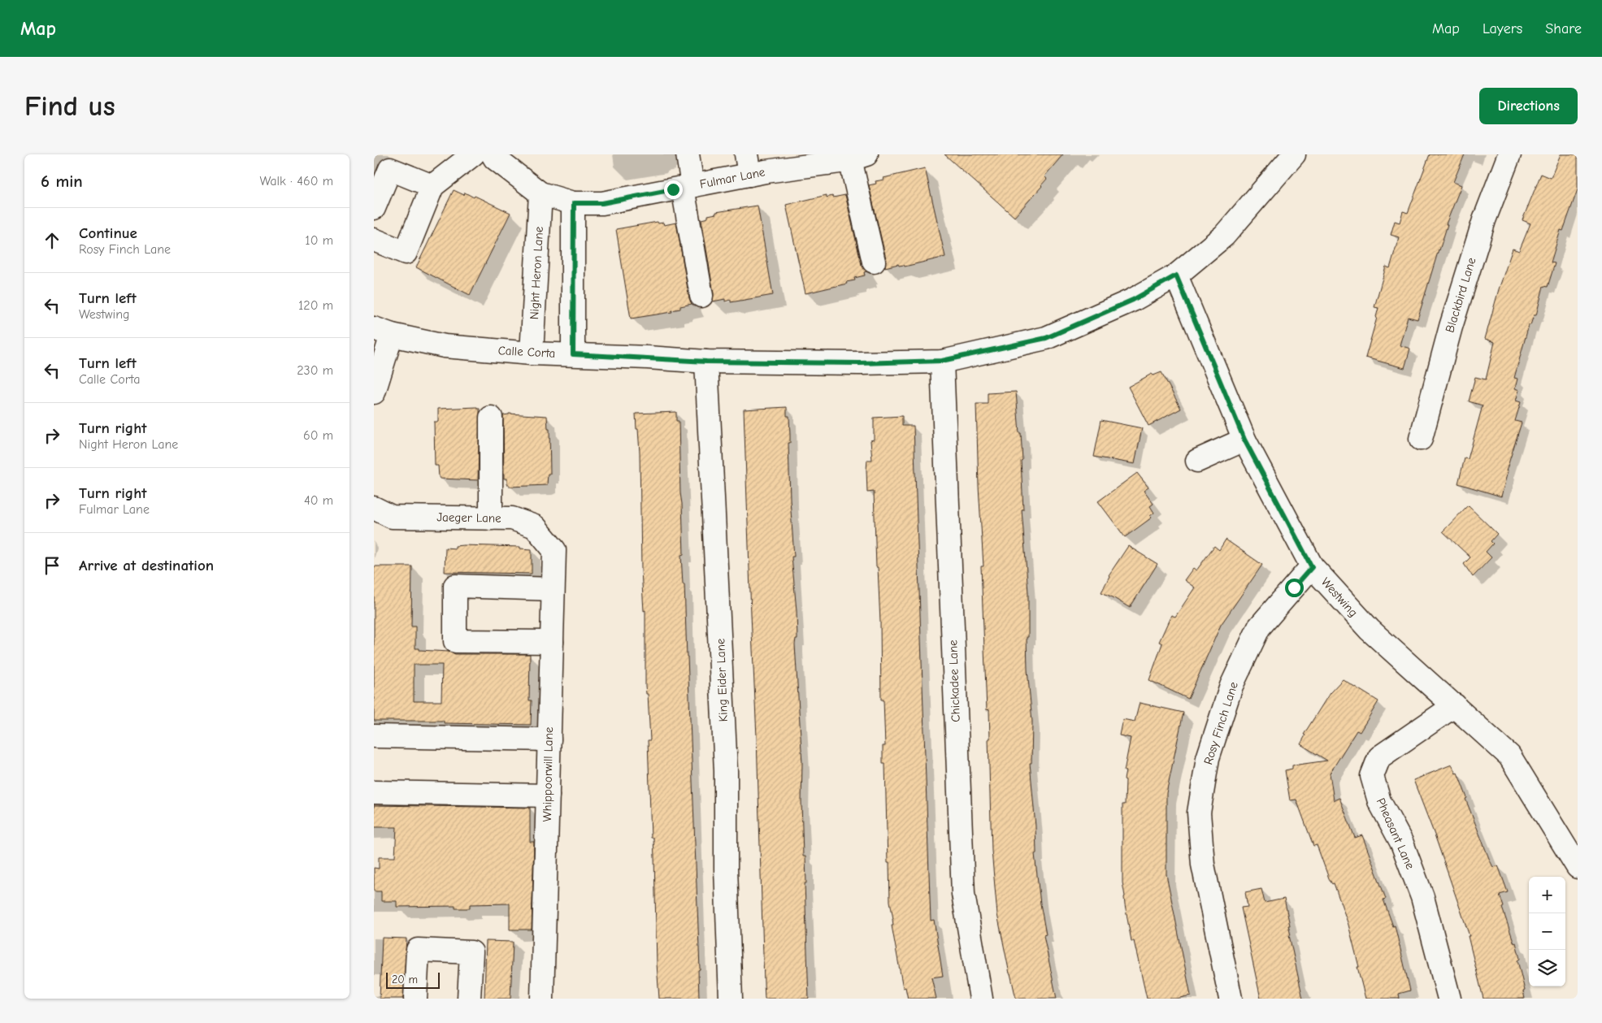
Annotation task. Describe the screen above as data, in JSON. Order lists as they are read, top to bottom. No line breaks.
{"streets":{"street":["Fulmar Lane","Night Heron Lane","Blackbird Lane","Calle Corta","Jaeger Lane","Westwing","King Eider Lane","Chickadee Lane","Rosy Finch Lane","Whippoorwill Lane","Pheasant Lane"]},"crossings":[["Night Heron Lane","Calle Corta"],["Calle Corta","Westwing"],["Calle Corta","King Eider Lane"],["Calle Corta","Chickadee Lane"],["Jaeger Lane","Whippoorwill Lane"],["Westwing","Rosy Finch Lane"],["Westwing","Pheasant Lane"]],"scale_bar":"20 m","page":{"header":"Map","nav":["Map","Layers","Share"],"buttons":"Directions","title":"Find us","heading":["6 min","Walk · 460 m"],"list":[["Continue","Rosy Finch Lane","10 m"],["Turn left","Westwing","120 m"],["Turn left","Calle Corta","230 m"],["Turn right","Night Heron Lane","60 m"],["Turn right","Fulmar Lane","40 m"],"Arrive at destination"],"map_buttons":["+","−"],"scale":"20 m"}}
